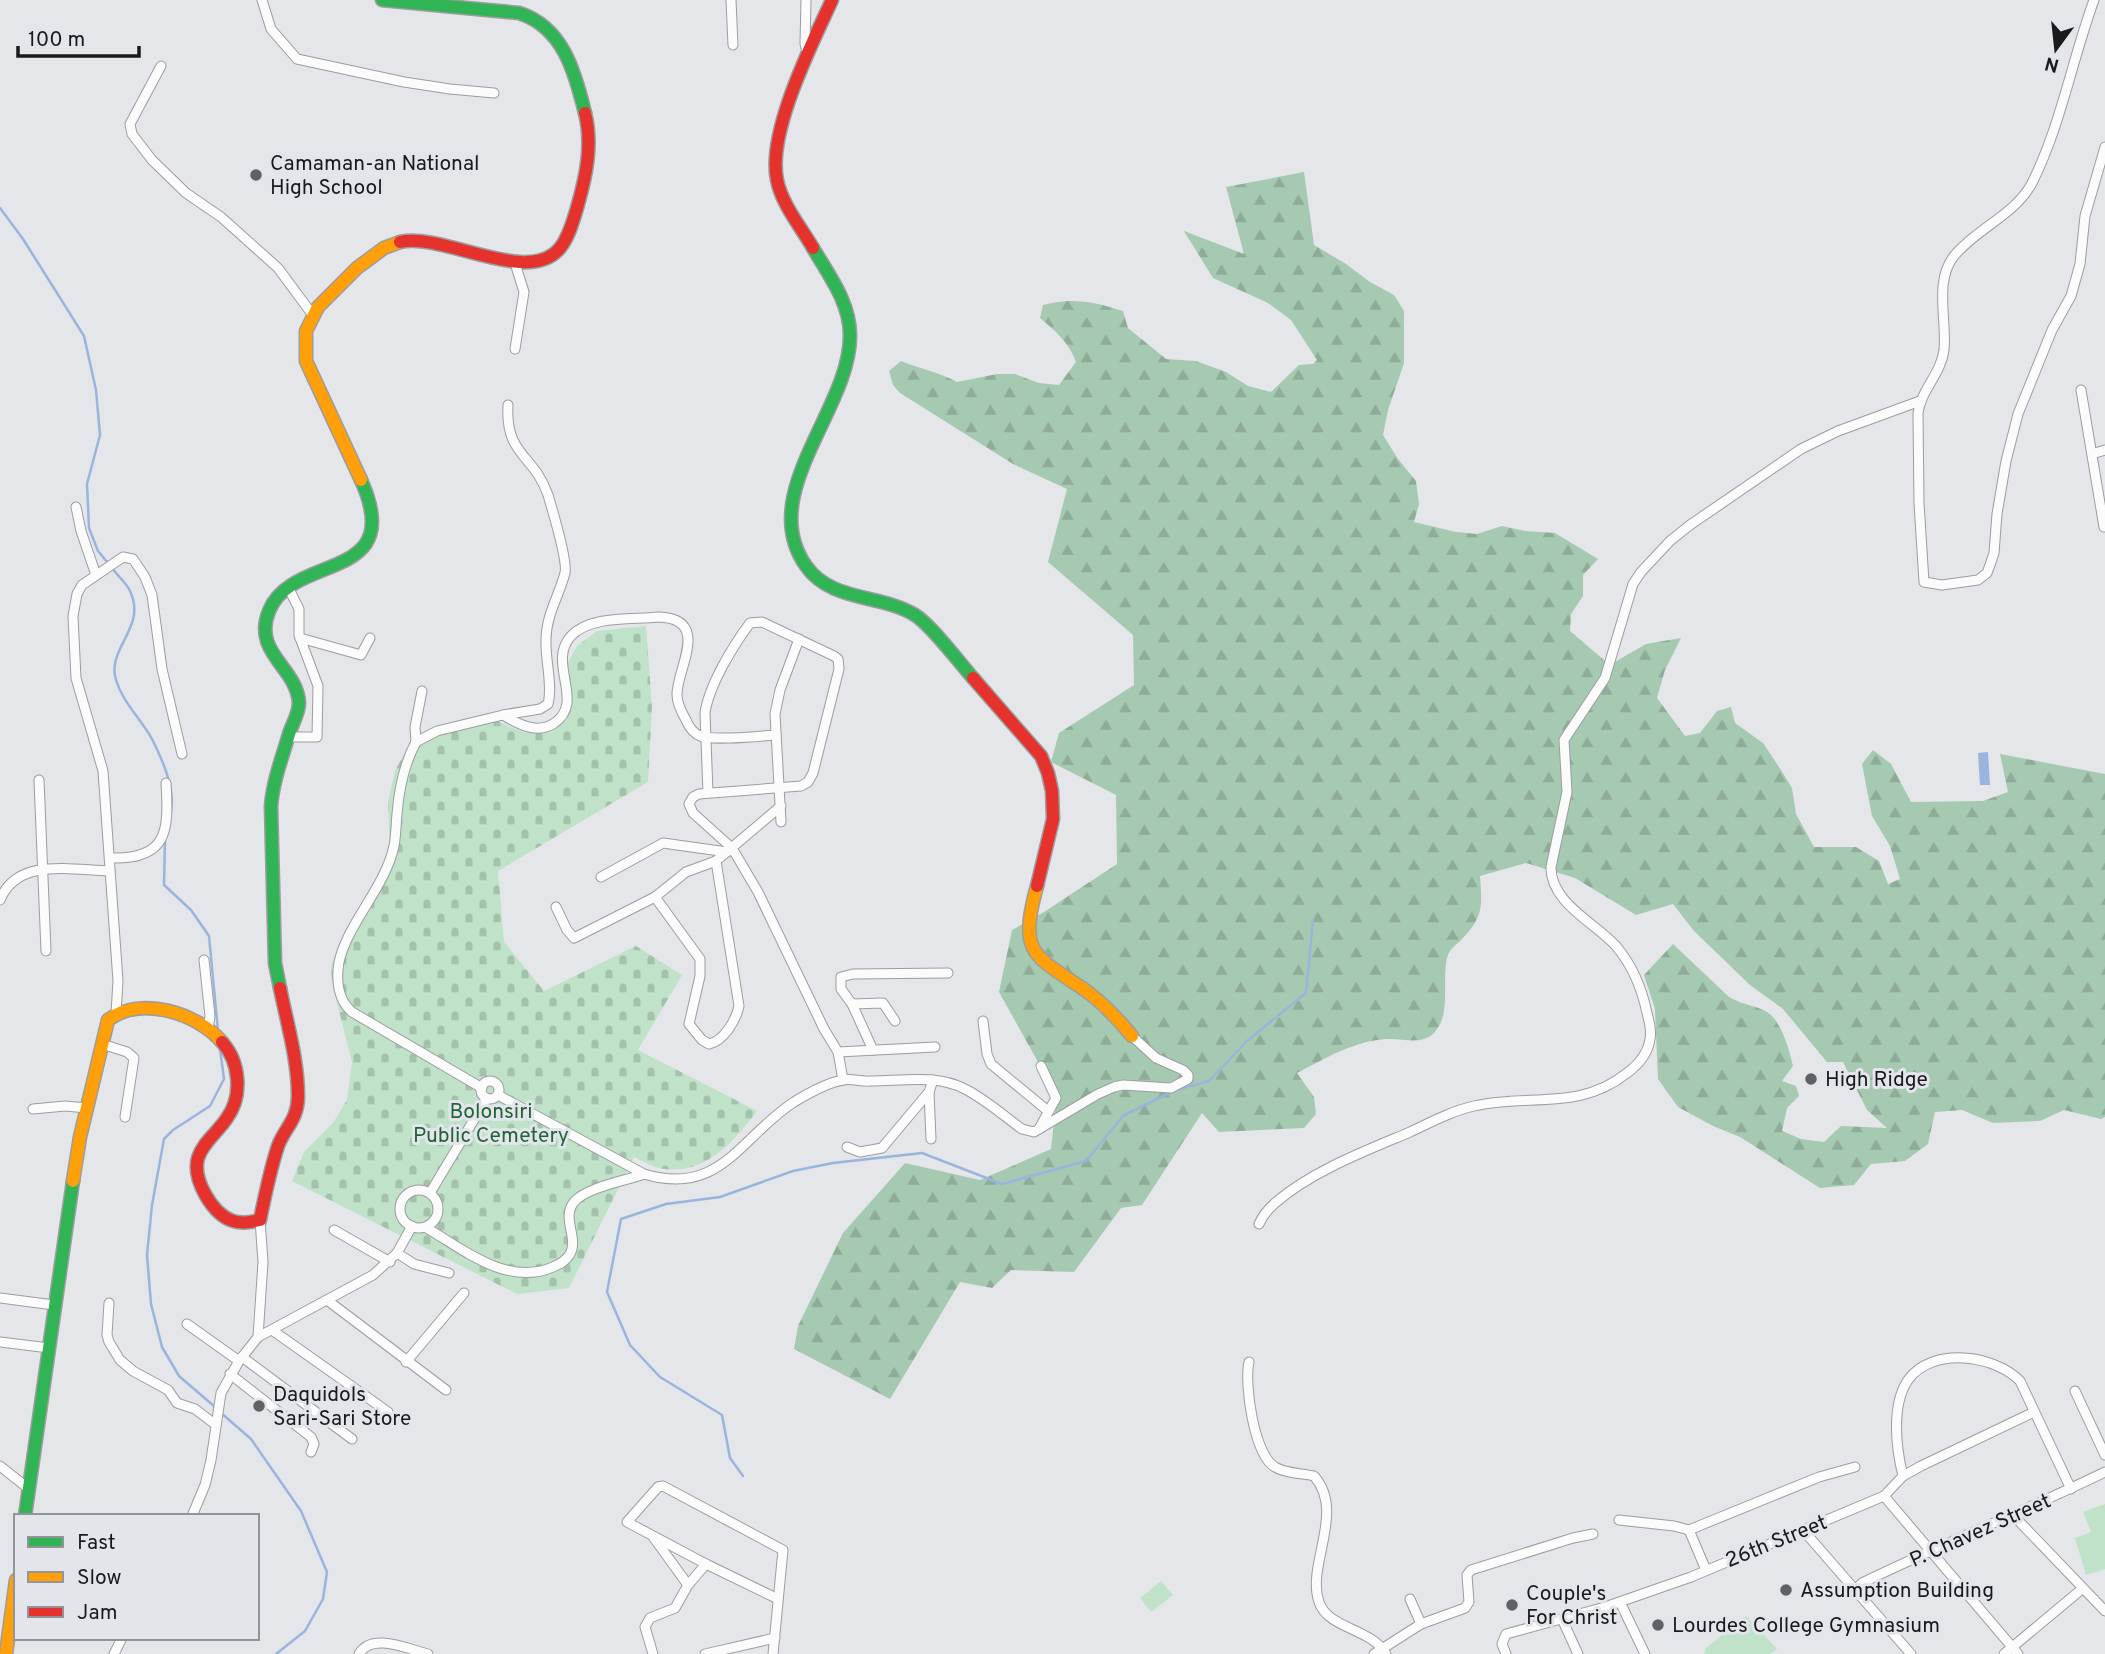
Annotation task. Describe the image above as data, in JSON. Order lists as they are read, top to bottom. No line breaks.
{"streets":{"street":["P. Chavez Street","26th Street"]},"parks":["Bolonsiri Public Cemetery"],"places":["Camaman-an National High School","High Ridge","Daquidols Sari-Sari Store","Assumption Building","Couple's For Christ","Lourdes College Gymnasium"],"legend":["Fast","Slow","Jam"],"scale_bar":"100 m","north":"bottom"}
